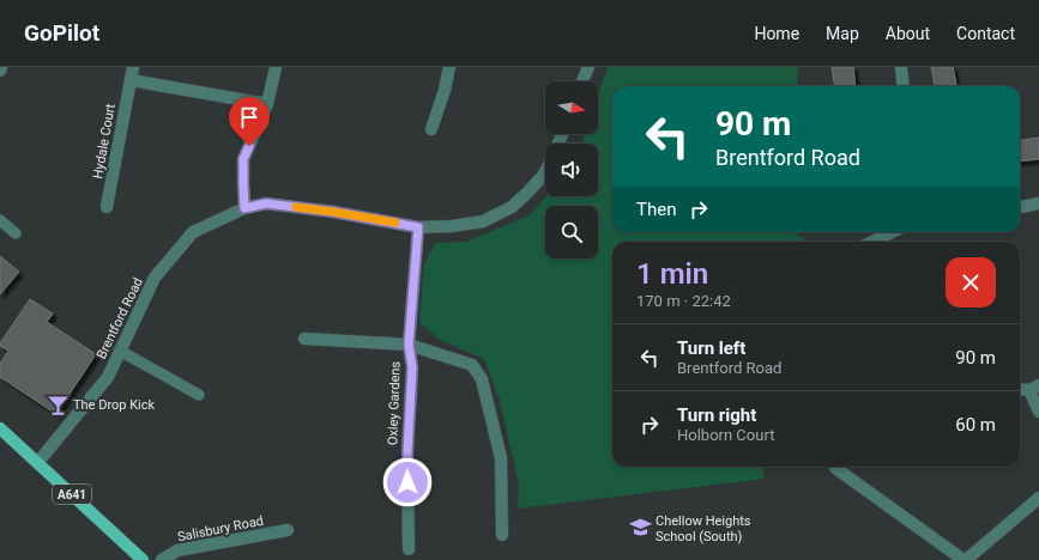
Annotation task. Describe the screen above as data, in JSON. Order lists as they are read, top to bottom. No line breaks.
{"streets":{"main road":["A641"],"street":["Hydale Court","Brentford Road","Oxley Gardens","Salisbury Road"]},"crossings":[["Brentford Road","Oxley Gardens"],["Brentford Road","A641"]],"places":{"bar":["The Drop Kick"],"school or university":["Chellow Heights School (South)"]},"north":"right","page":{"header":"GoPilot","nav":["Home","Map","About","Contact"],"turn":["90 m","Brentford Road"],"then":"Then","heading":["1 min","170 m · 22:42"],"list":[{"name":"Turn left","note":"Brentford Road","value":"90 m"},{"name":"Turn right","note":"Holborn Court","value":"60 m"}]}}
